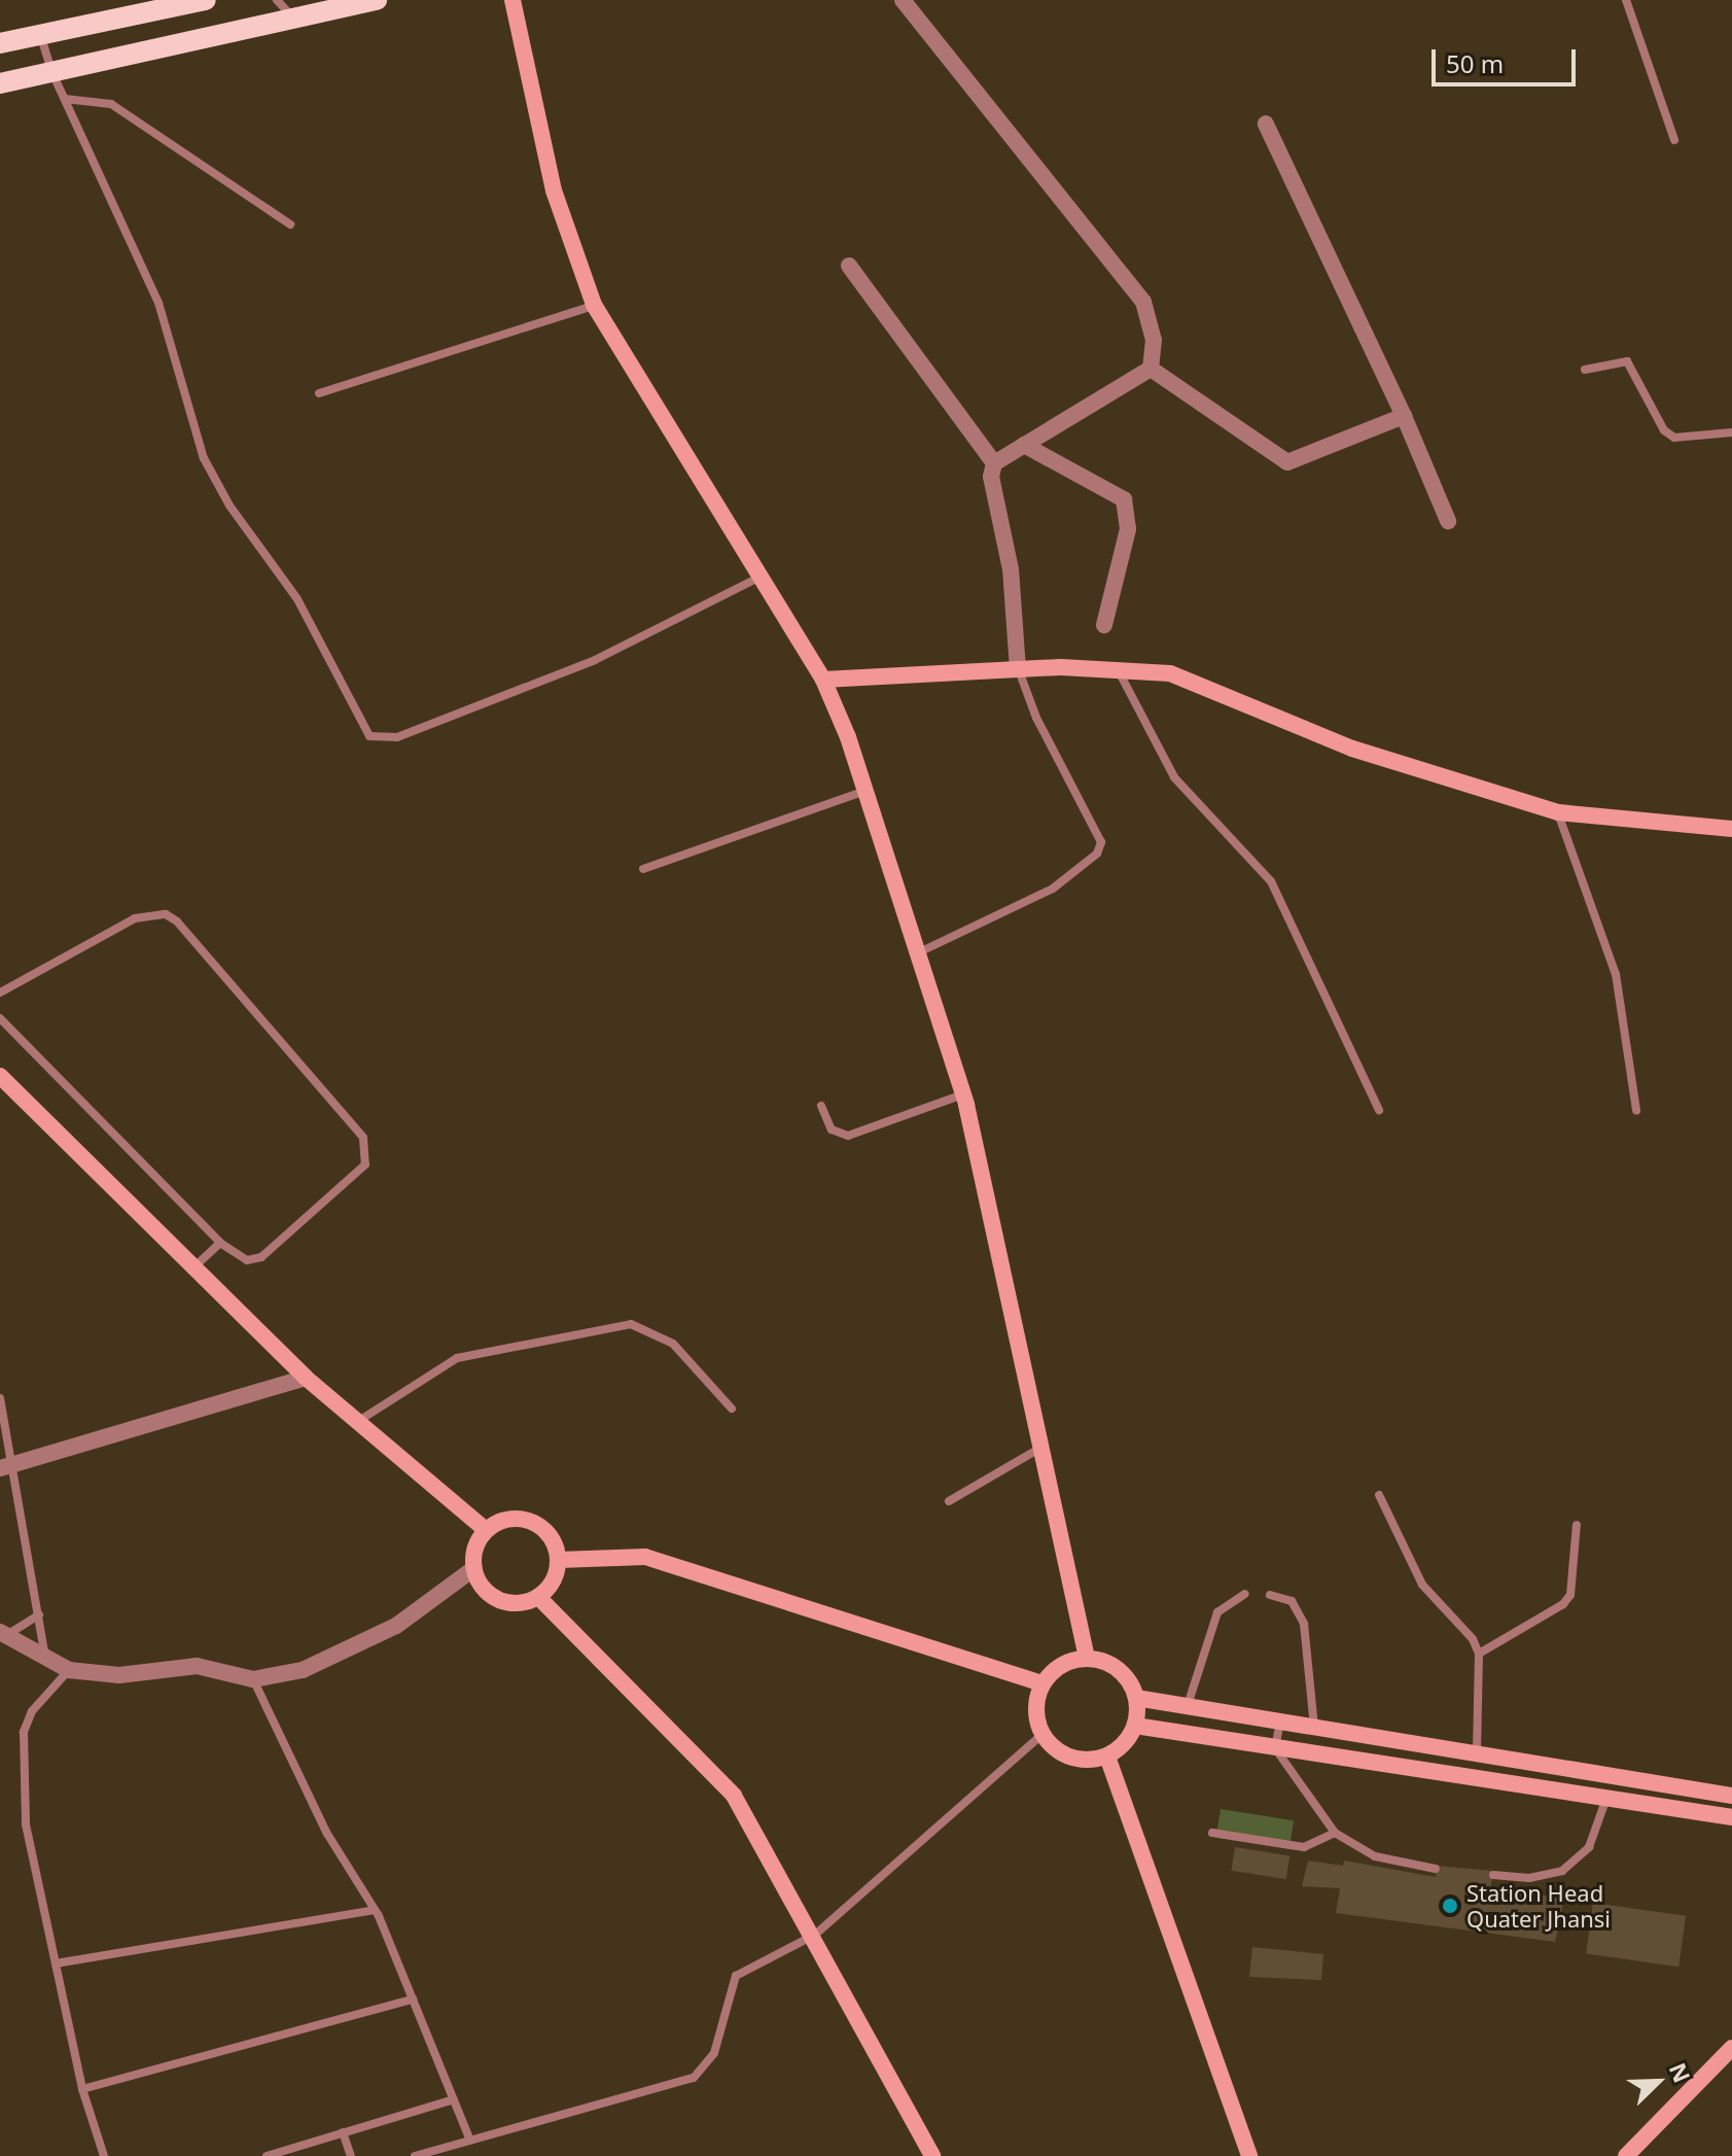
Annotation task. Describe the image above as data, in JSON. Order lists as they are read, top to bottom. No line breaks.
{"places":["Station Head Quater Jhansi"],"scale_bar":"50 m","north":"top right"}
